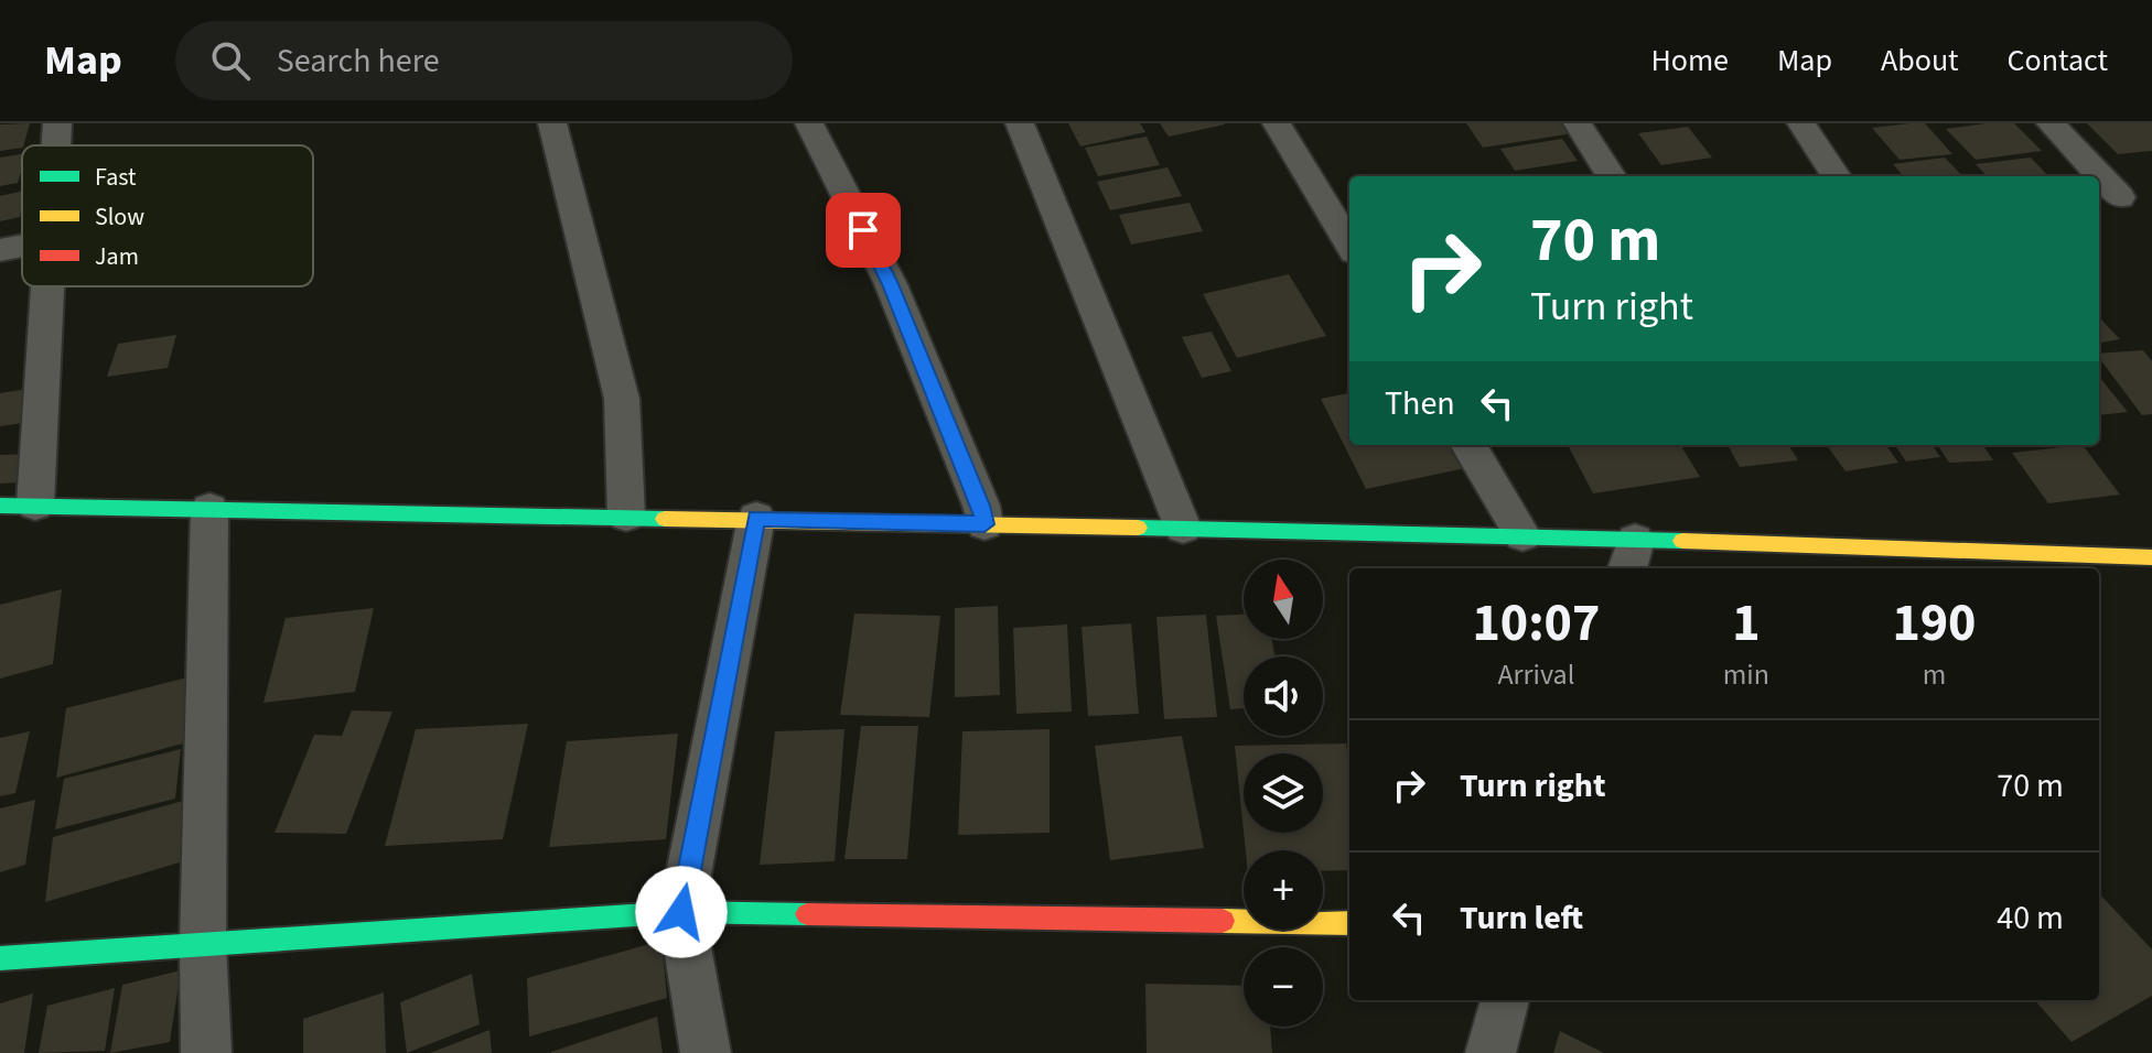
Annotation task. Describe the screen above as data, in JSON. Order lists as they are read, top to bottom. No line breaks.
{"legend":["Fast","Slow","Jam"],"north":"top","page":{"header":"Map","search":"Search here","nav":["Home","Map","About","Contact"],"turn":["70 m","Turn right"],"then":"Then","map_buttons":["+","−"],"eta":["10:07","Arrival","1","min","190","m"],"list":[{"name":"Turn right","value":"70 m"},{"name":"Turn left","value":"40 m"}]}}
